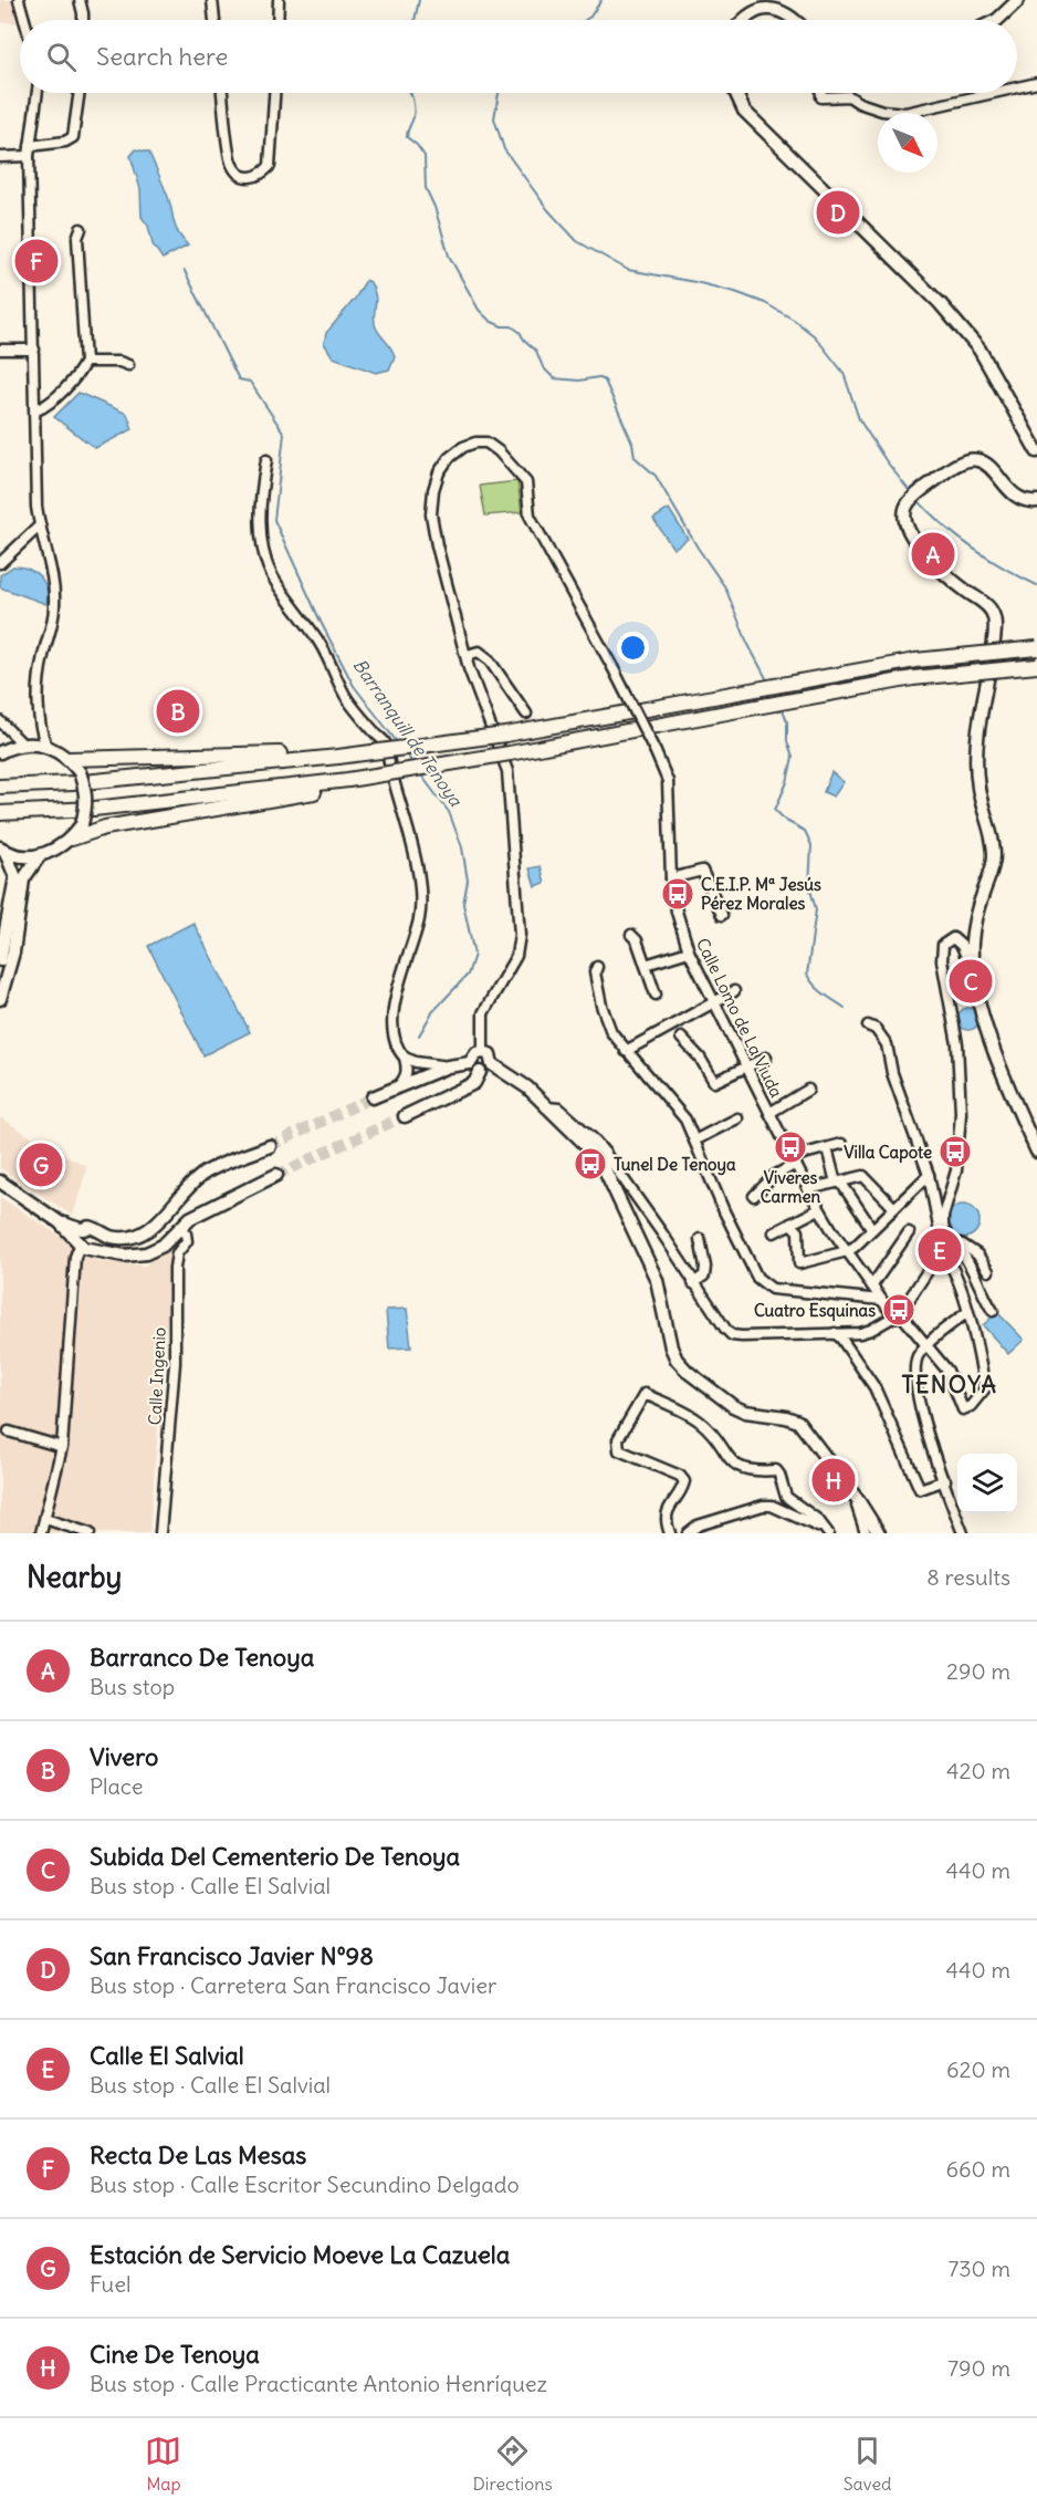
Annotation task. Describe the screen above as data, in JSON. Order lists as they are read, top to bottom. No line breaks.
{"streets":{"street":["Calle Lomo de La Viuda","Calle Ingenio"]},"districts":["TENOYA"],"water":["Barranquill de Tenoya"],"places":{"bus stop":["C.E.I.P. Mª Jesús Pérez Morales","Viveres Carmen","Villa Capote","Tunel De Tenoya","Cuatro Esquinas"]},"north":"bottom right","page":{"search":"Search here","pins":["D","F","A","B","C","G","E","H"],"heading":["Nearby","8 results"],"list":[{"mark":"A","name":"Barranco De Tenoya","note":"Bus stop","value":"290 m"},{"mark":"B","name":"Vivero","note":"Place","value":"420 m"},{"mark":"C","name":"Subida Del Cementerio De Tenoya","note":"Bus stop · Calle El Salvial","value":"440 m"},{"mark":"D","name":"San Francisco Javier Nº98","note":"Bus stop · Carretera San Francisco Javier","value":"440 m"},{"mark":"E","name":"Calle El Salvial","note":"Bus stop · Calle El Salvial","value":"620 m"},{"mark":"F","name":"Recta De Las Mesas","note":"Bus stop · Calle Escritor Secundino Delgado","value":"660 m"},{"mark":"G","name":"Estación de Servicio Moeve La Cazuela","note":"Fuel","value":"730 m"},{"mark":"H","name":"Cine De Tenoya","note":"Bus stop · Calle Practicante Antonio Henríquez","value":"790 m"}],"nav":["Map","Directions","Saved"]}}
